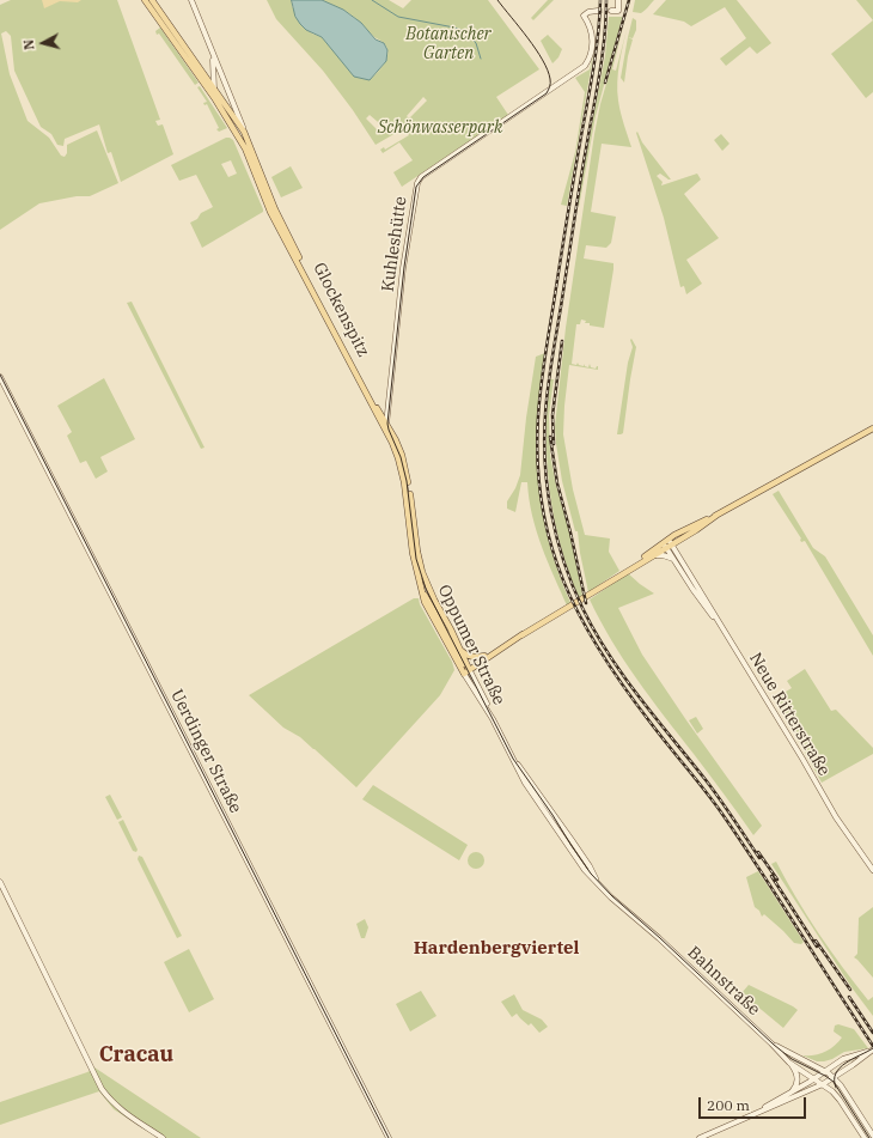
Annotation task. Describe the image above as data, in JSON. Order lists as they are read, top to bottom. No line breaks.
{"streets":{"main road":["Kuhleshütte","Glockenspitz","Oppumer Straße","Neue Ritterstraße","Uerdinger Straße","Bahnstraße"]},"crossings":[["Kuhleshütte","Glockenspitz"],["Glockenspitz","Oppumer Straße"],["Oppumer Straße","Bahnstraße"]],"districts":["Hardenbergviertel","Cracau"],"parks":["Botanischer Garten","Schönwasserpark"],"scale_bar":"200 m","north":"left"}
